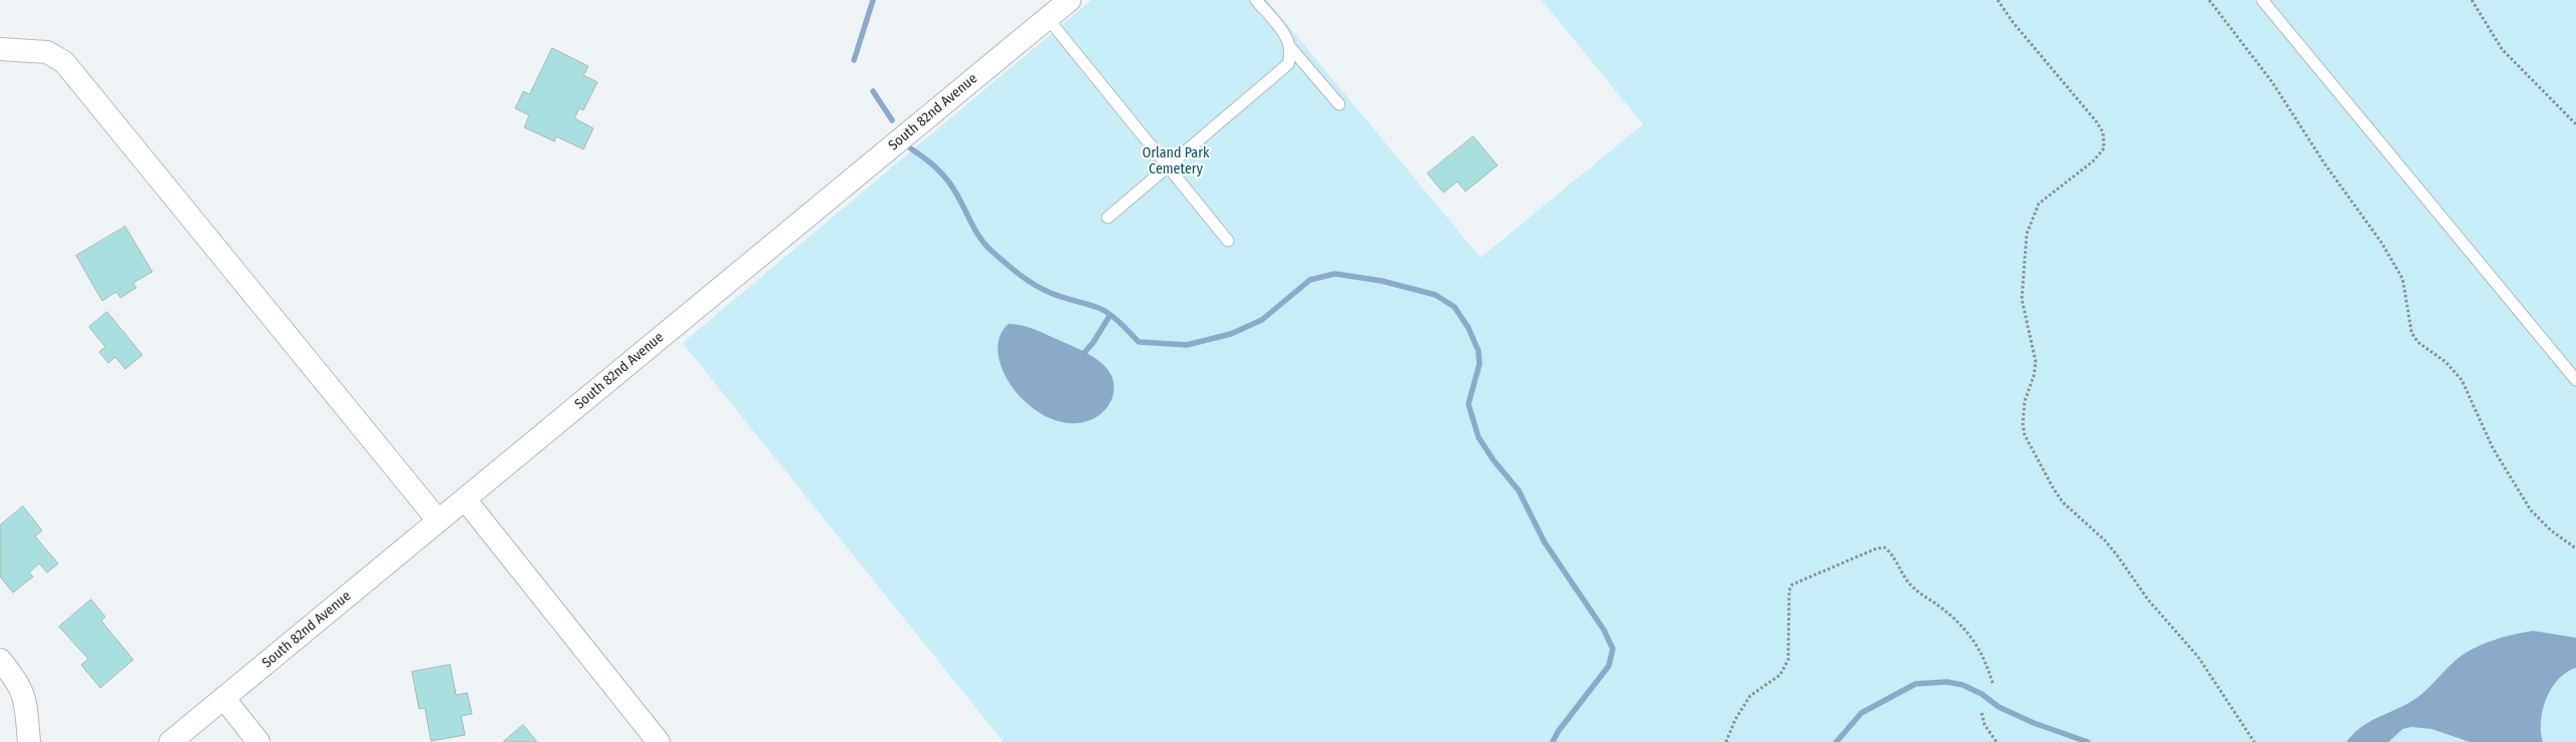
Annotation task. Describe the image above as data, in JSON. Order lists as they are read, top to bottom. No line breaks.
{"streets":{"street":["South 82nd Avenue"]},"parks":["Orland Park Cemetery"]}
